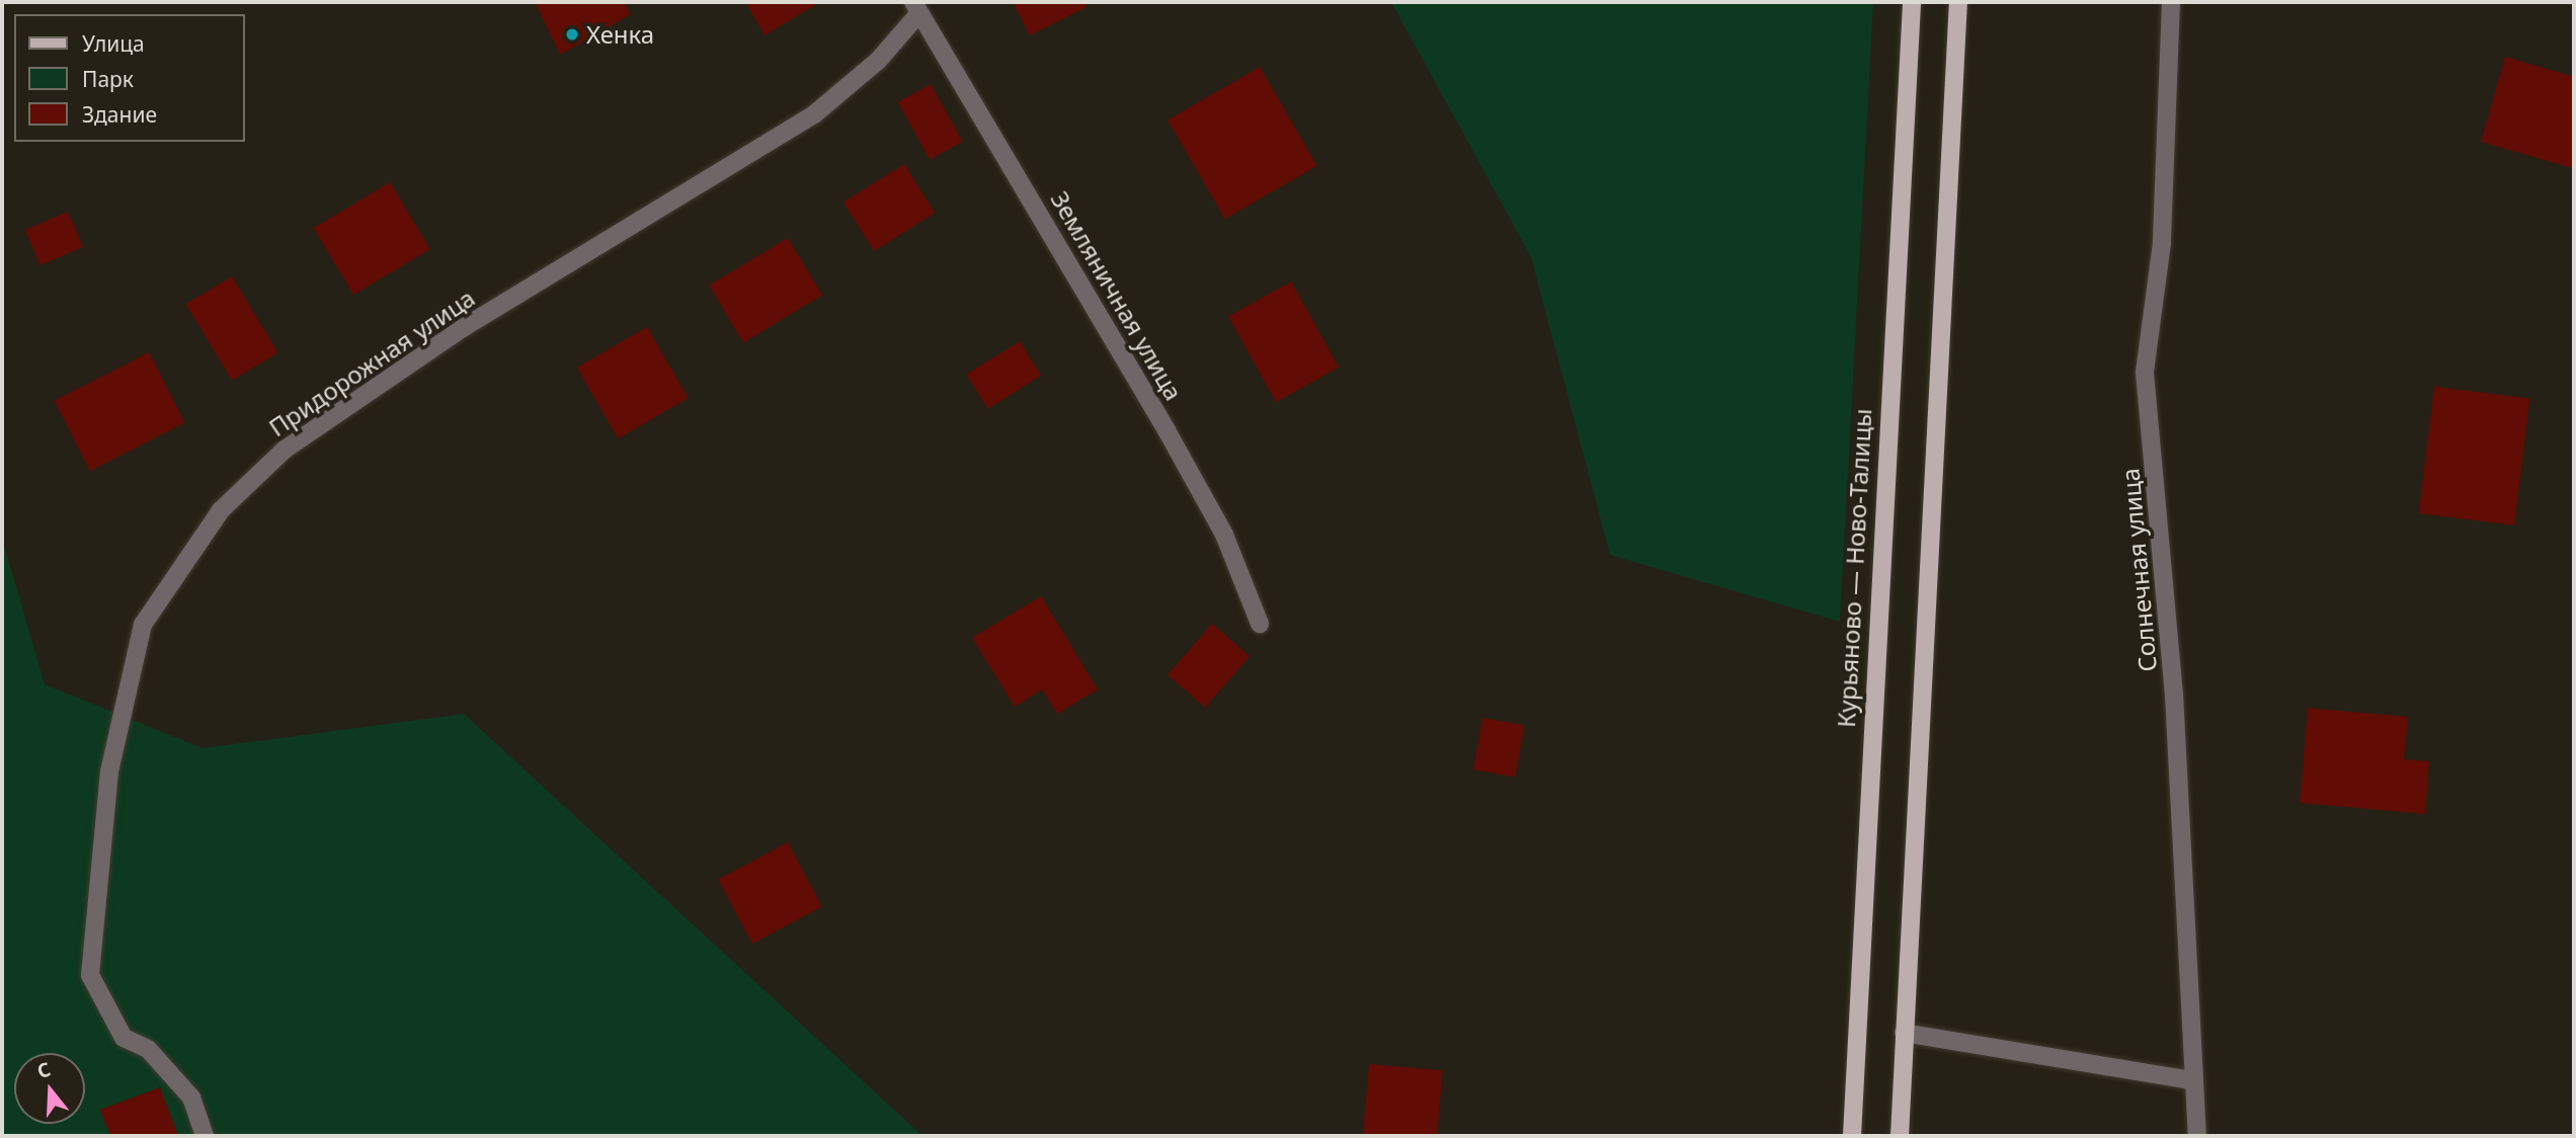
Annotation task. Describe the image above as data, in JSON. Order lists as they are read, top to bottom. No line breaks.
{"streets":{"main road":["Курьяново — Ново-Талицы"],"street":["Земляничная улица","Придорожная улица","Солнечная улица"]},"crossings":[["Земляничная улица","Придорожная улица"]],"places":["Хенка"],"legend":["Улица","Парк","Здание"],"north":"top"}
